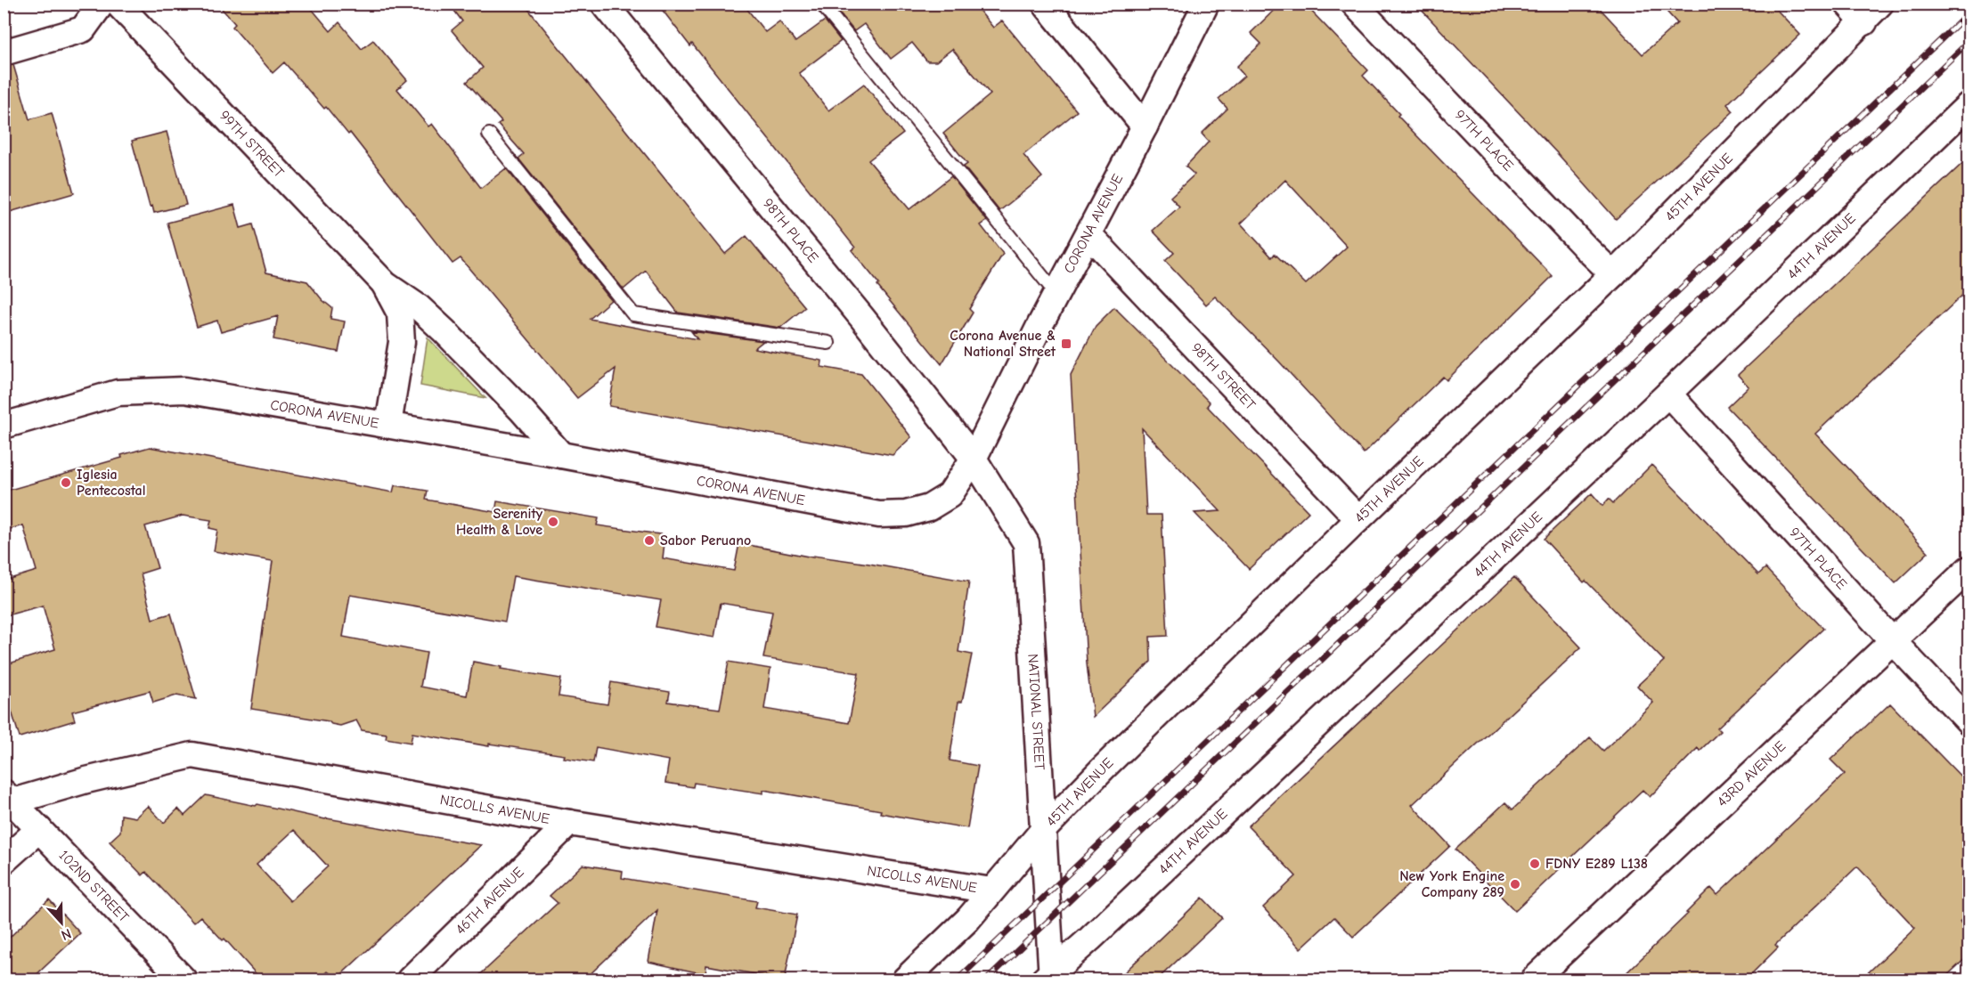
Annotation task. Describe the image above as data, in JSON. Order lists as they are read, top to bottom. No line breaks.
{"streets":{"street":["97TH PLACE","99TH STREET","45TH AVENUE","CORONA AVENUE","98TH PLACE","44TH AVENUE","98TH STREET","NATIONAL STREET","43RD AVENUE","NICOLLS AVENUE","102ND STREET","46TH AVENUE"]},"crossings":[["97TH PLACE","45TH AVENUE"],["97TH PLACE","44TH AVENUE"],["97TH PLACE","43RD AVENUE"],["99TH STREET","CORONA AVENUE"],["45TH AVENUE","98TH STREET"],["45TH AVENUE","NATIONAL STREET"],["45TH AVENUE","NICOLLS AVENUE"],["CORONA AVENUE","98TH PLACE"],["CORONA AVENUE","98TH STREET"],["CORONA AVENUE","NATIONAL STREET"],["98TH PLACE","NATIONAL STREET"],["44TH AVENUE","NATIONAL STREET"],["NICOLLS AVENUE","102ND STREET"],["NICOLLS AVENUE","46TH AVENUE"]],"places":{"transit":["Corona Avenue & National Street"],"other":["Iglesia Pentecostal","Serenity Health & Love","Sabor Peruano","FDNY E289 L138","New York Engine Company 289"]},"north":"bottom"}
